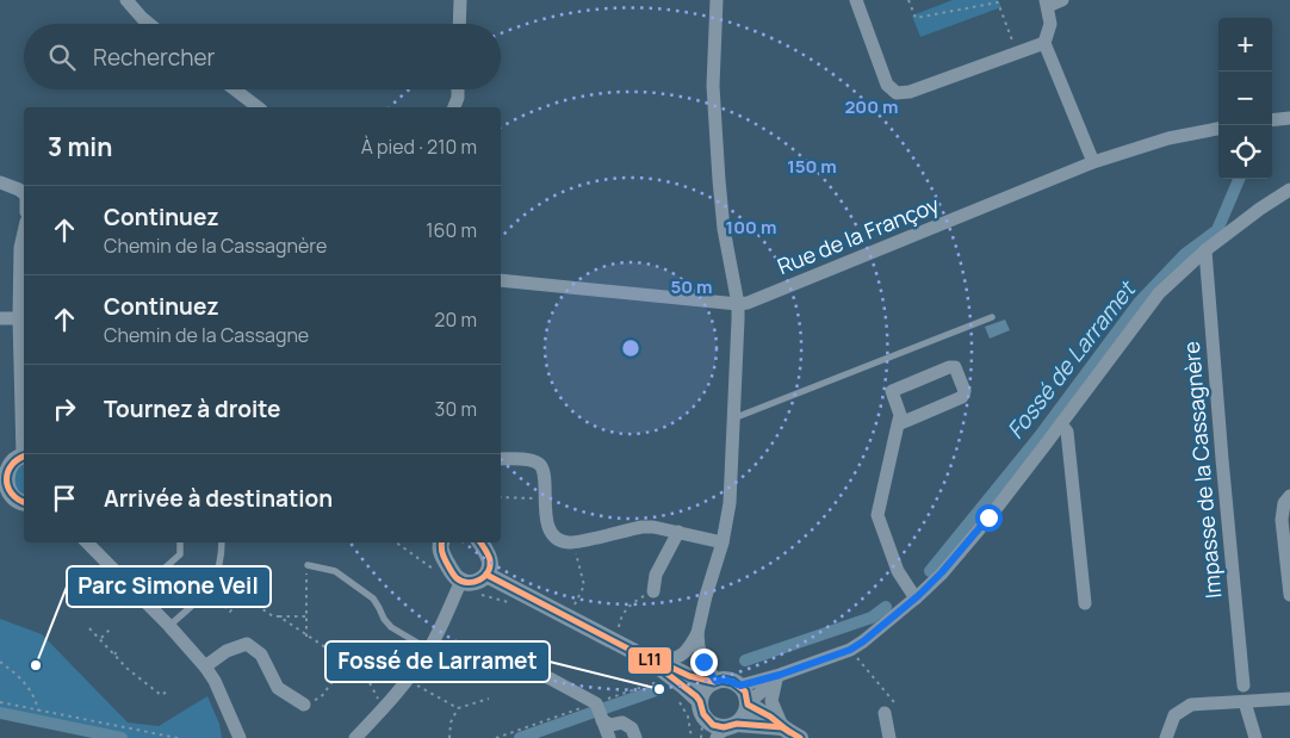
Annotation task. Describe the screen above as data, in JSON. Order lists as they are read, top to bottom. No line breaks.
{"streets":{"street":["Rue de la Françoy","Impasse de la Cassagnère"]},"water":["Fossé de Larramet"],"places":["Parc Simone Veil","Fossé de Larramet"],"lines":["transit line L11"],"page":{"map_buttons":["+","−"],"search":"Rechercher","heading":["3 min","À pied · 210 m"],"list":[["Continuez","Chemin de la Cassagnère","160 m"],["Continuez","Chemin de la Cassagne","20 m"],["Tournez à droite","30 m"],"Arrivée à destination"]},"rings":["200 m","150 m","100 m","50 m"]}
